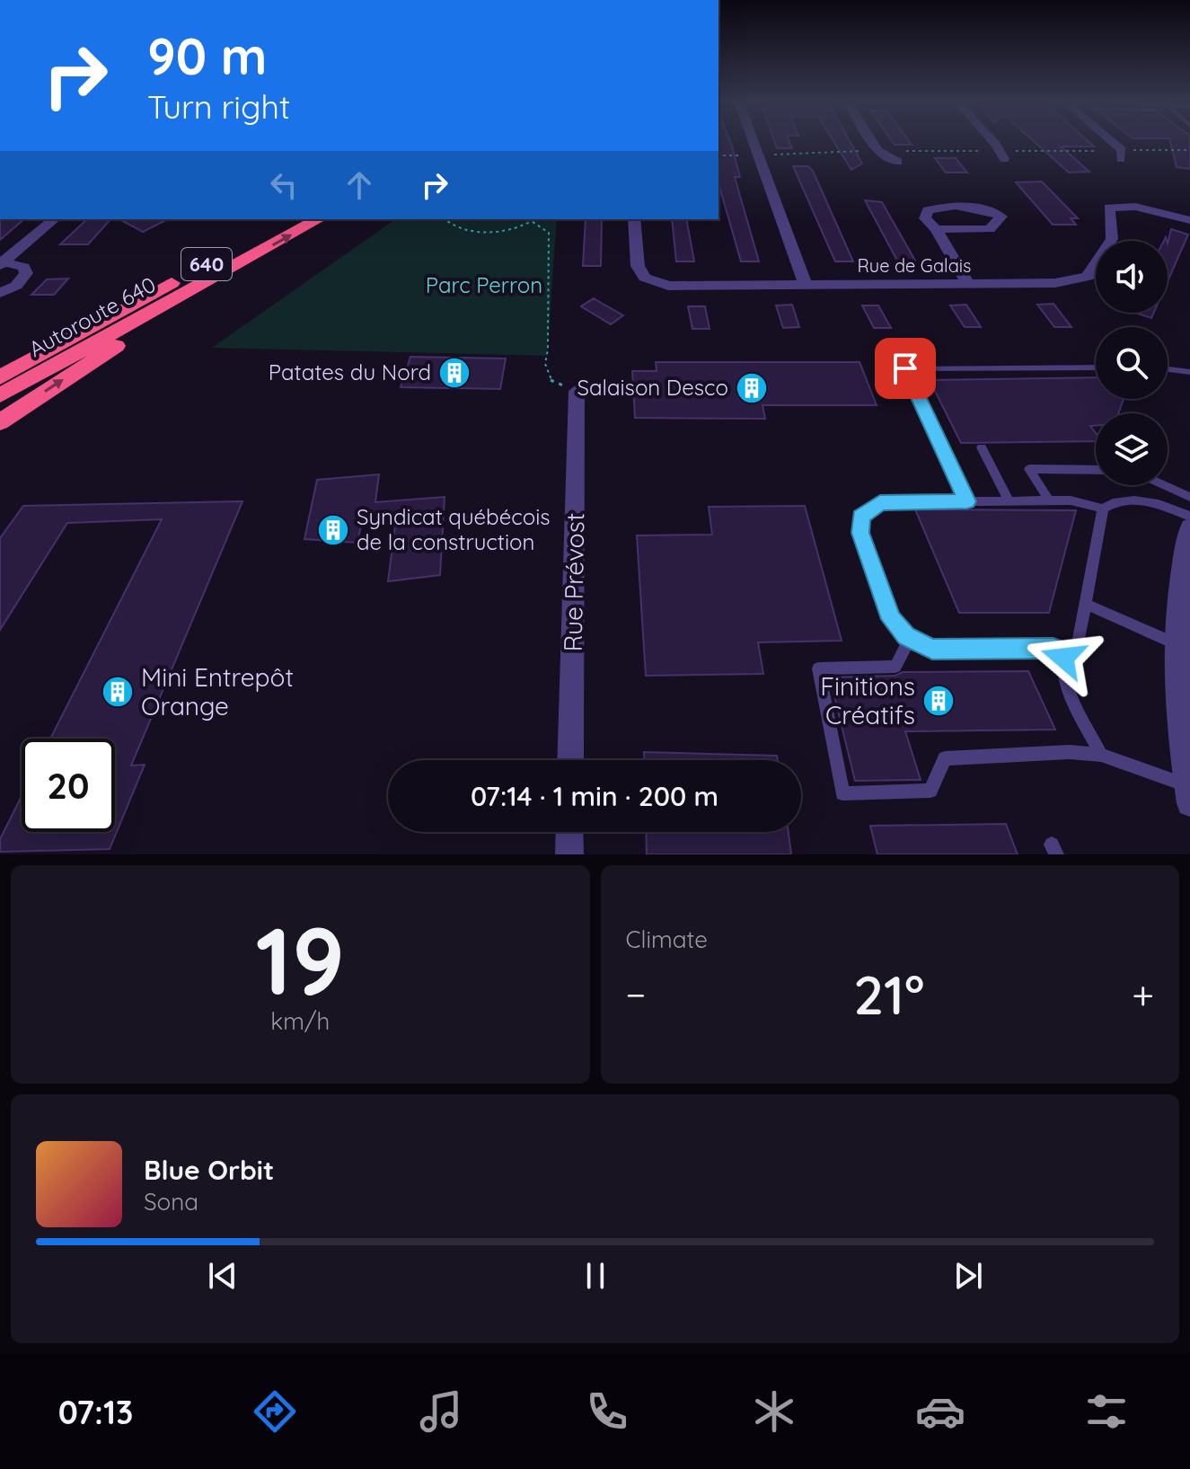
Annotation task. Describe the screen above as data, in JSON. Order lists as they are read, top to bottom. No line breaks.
{"streets":{"highway":["640","Autoroute 640"],"street":["Rue de Galais","Rue Prévost"]},"parks":["Parc Perron"],"places":{"building":["Patates du Nord","Salaison Desco","Syndicat québécois de la construction","Mini Entrepôt Orange","Finitions Créatifs"]},"page":{"turn":["90 m","Turn right"],"limit":"20","trip":"07:14 · 1 min · 200 m","tile":[["19","km/h"],"Climate"],"heat":["−","21°","+"],"song":["Blue Orbit","Sona"],"tabs":"07:13"}}
